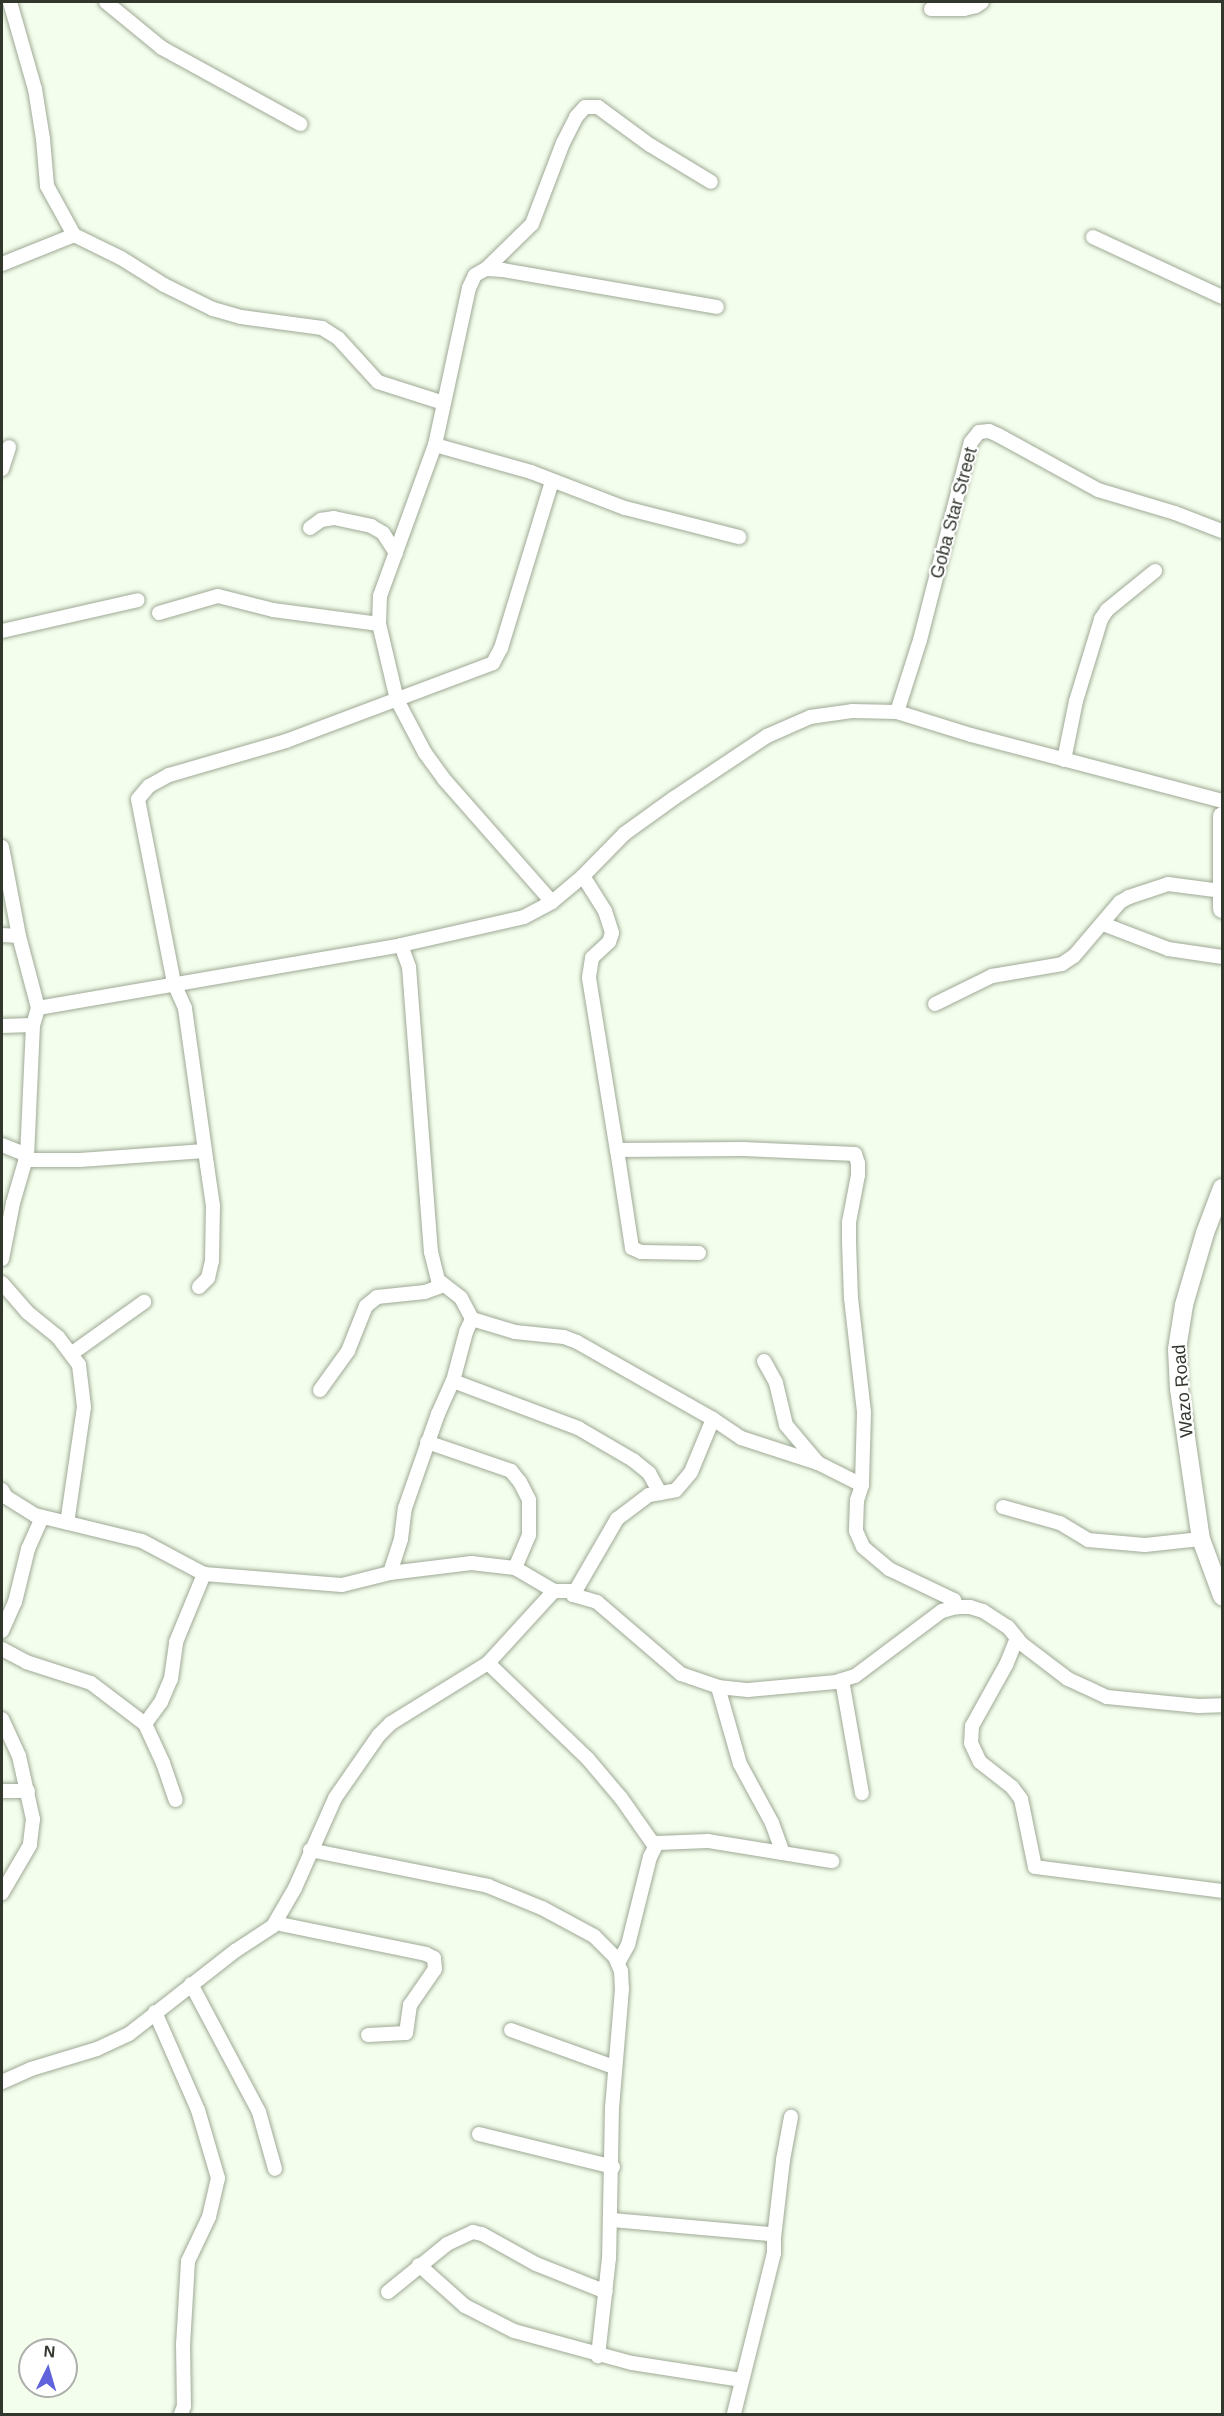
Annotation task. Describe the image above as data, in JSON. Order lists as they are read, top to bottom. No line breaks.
{"streets":{"main road":["Wazo Road"],"street":["Goba Star Street"]},"north":"top"}
